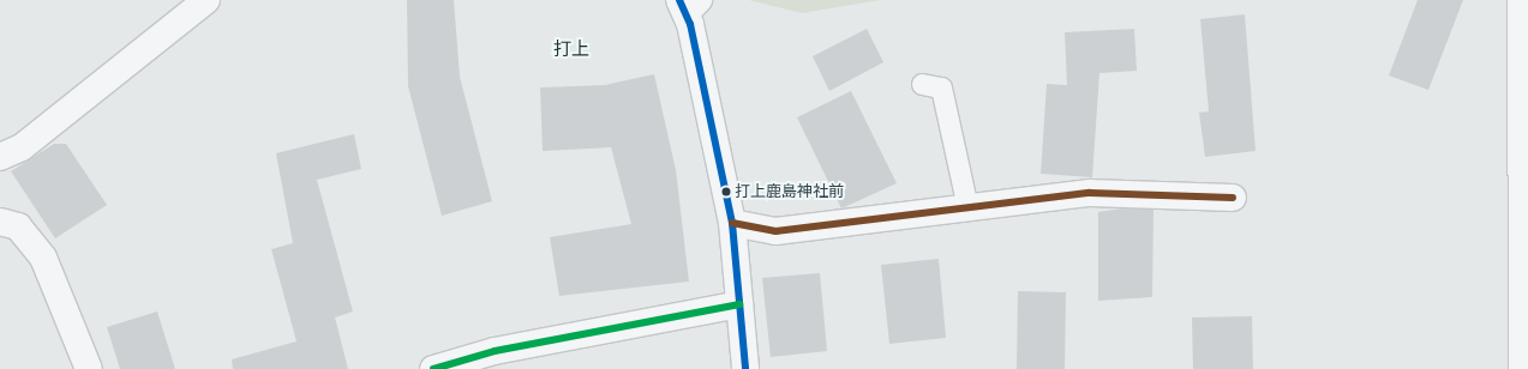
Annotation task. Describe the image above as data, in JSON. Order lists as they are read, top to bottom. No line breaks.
{"districts":["打上"],"places":["打上鹿島神社前"]}
